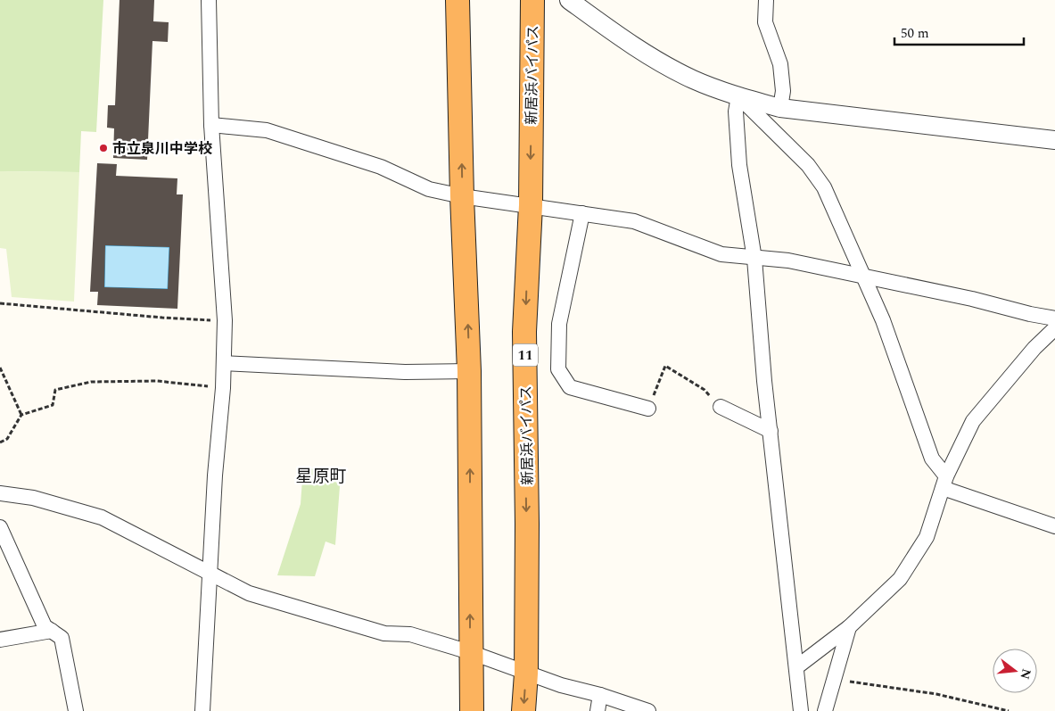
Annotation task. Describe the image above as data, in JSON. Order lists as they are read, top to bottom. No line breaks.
{"streets":{"highway":["新居浜バイパス","11"]},"districts":["星原町"],"places":["市立泉川中学校"],"scale_bar":"50 m","north":"right"}
